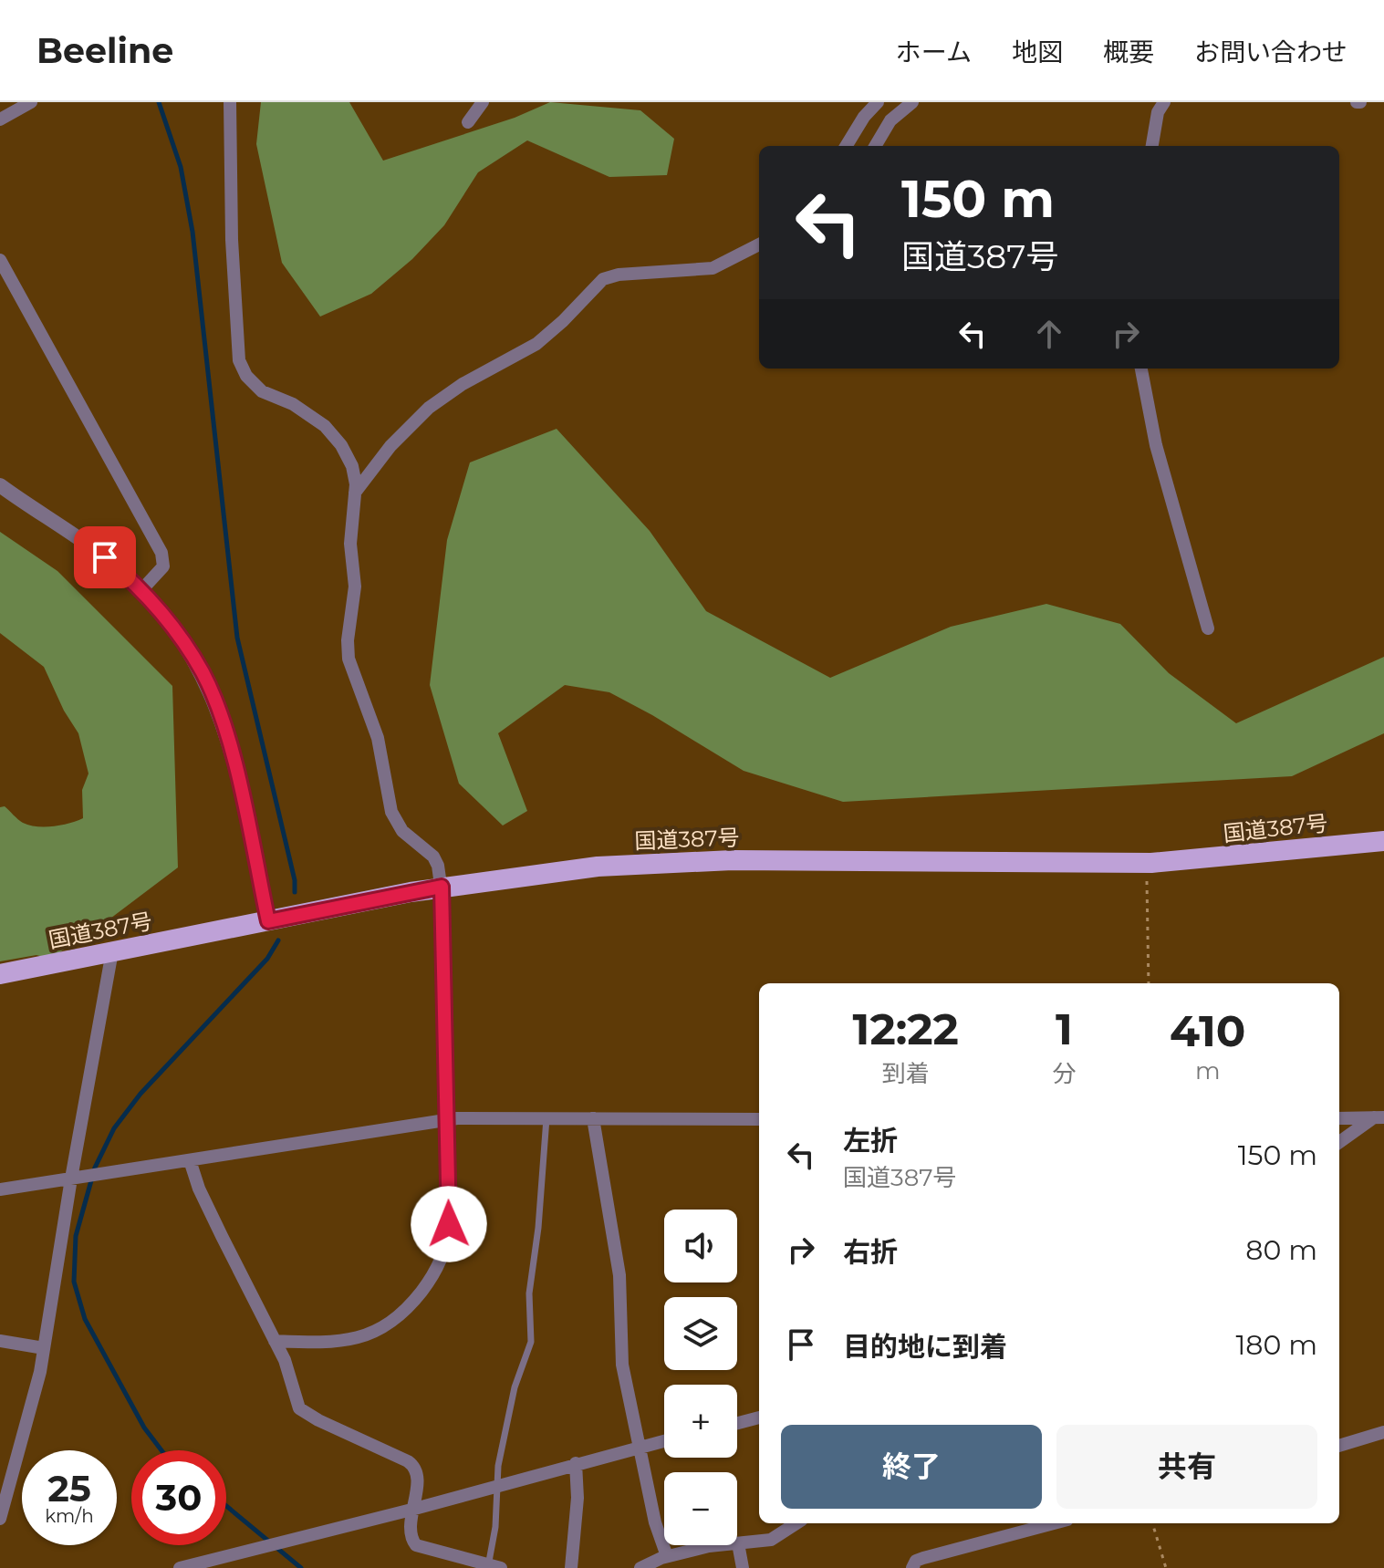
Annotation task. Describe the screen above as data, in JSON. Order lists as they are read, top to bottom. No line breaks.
{"streets":{"highway":["国道387号"]},"page":{"header":"Beeline","nav":["ホーム","地図","概要","お問い合わせ"],"turn":["150 m","国道387号"],"eta":["12:22","到着","1","分","410","m"],"list":[{"name":"左折","note":"国道387号","value":"150 m"},{"name":"右折","value":"80 m"},{"name":"目的地に到着","value":"180 m"}],"map_buttons":["+","−"],"buttons":["終了","共有"],"speed":"25 km/h","limit":"30"}}
